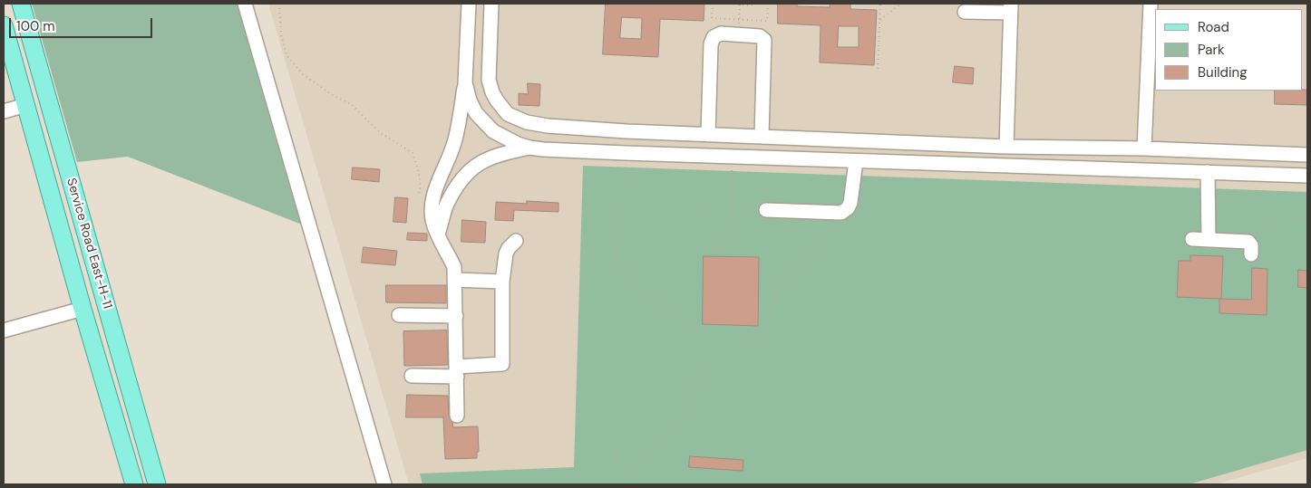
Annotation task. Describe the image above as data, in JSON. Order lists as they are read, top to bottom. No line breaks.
{"streets":{"main road":["Service Road East-H-11"]},"legend":["Road","Park","Building"],"scale_bar":"100 m"}
